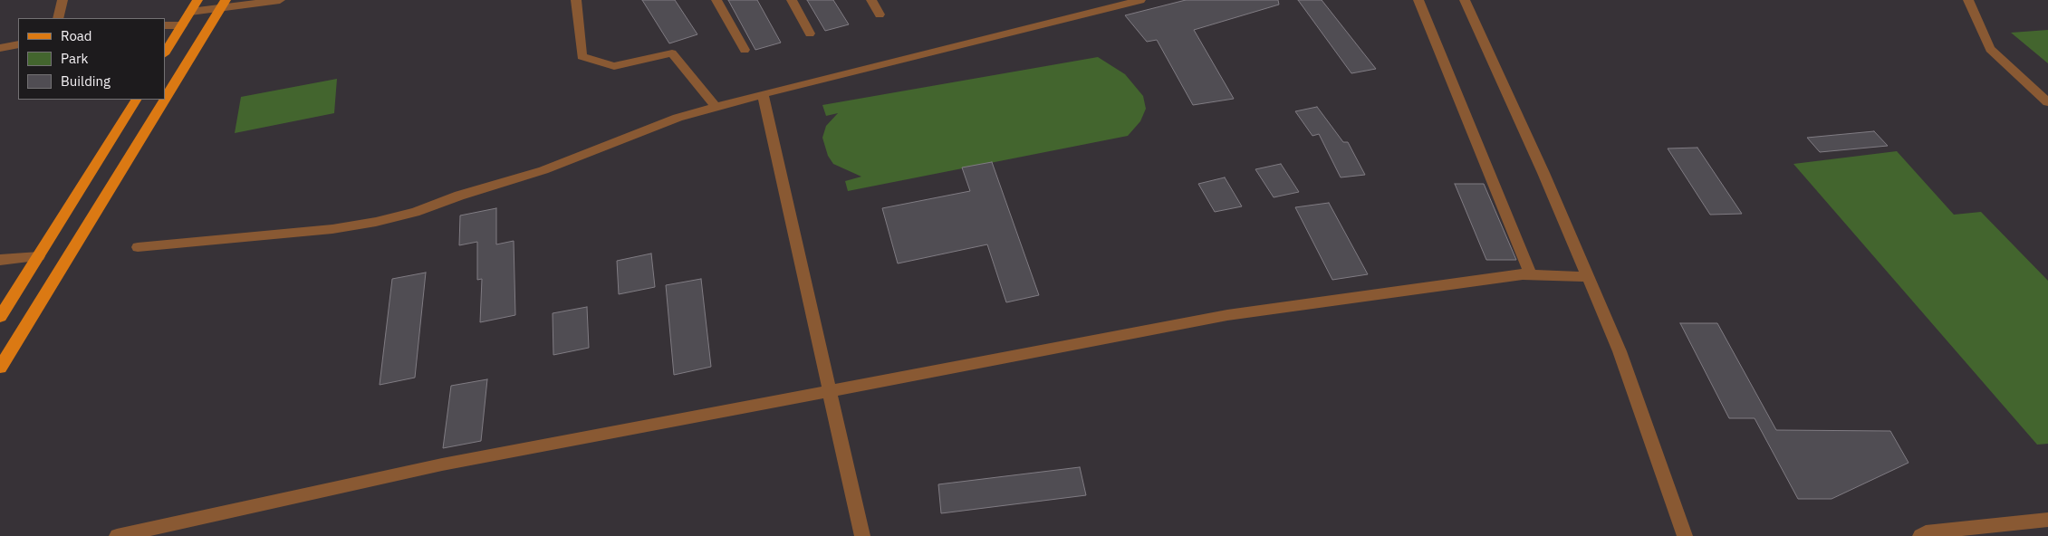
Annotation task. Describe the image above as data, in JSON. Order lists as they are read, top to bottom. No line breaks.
{"legend":["Road","Park","Building"]}
